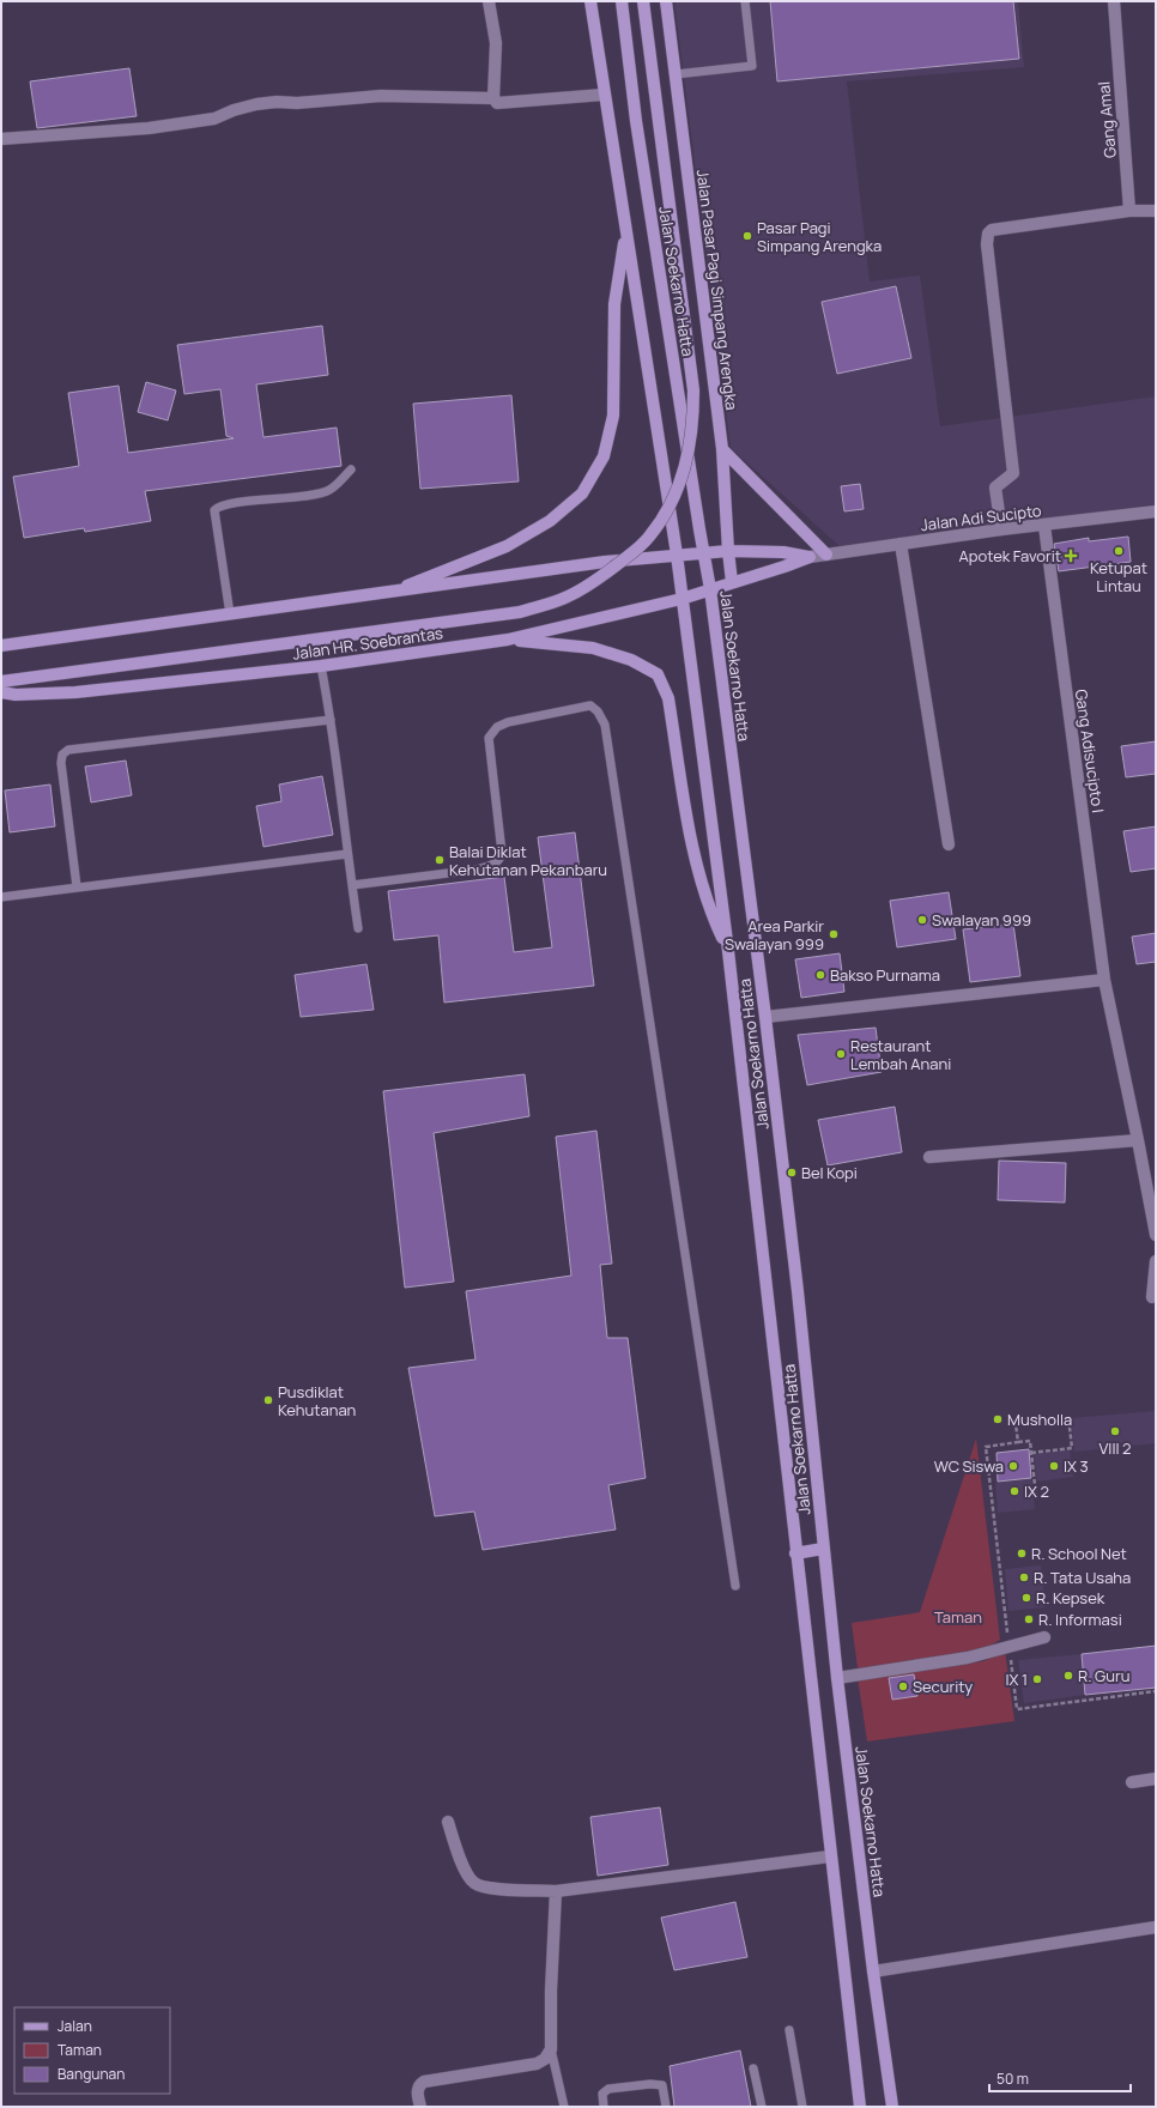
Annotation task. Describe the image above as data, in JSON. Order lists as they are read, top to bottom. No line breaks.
{"streets":{"main road":["Jalan Soekarno Hatta","Jalan Pasar Pagi Simpang Arengka","Jalan Adi Sucipto","Jalan HR. Soebrantas"],"street":["Gang Amal","Gang Adisucipto I"]},"crossings":[["Jalan Soekarno Hatta","Jalan HR. Soebrantas"],["Jalan Pasar Pagi Simpang Arengka","Jalan Adi Sucipto"],["Jalan Pasar Pagi Simpang Arengka","Jalan HR. Soebrantas"],["Jalan Adi Sucipto","Jalan HR. Soebrantas"],["Jalan Adi Sucipto","Gang Adisucipto I"]],"parks":["Taman"],"places":{"other":["Pasar Pagi Simpang Arengka","Ketupat Lintau","Balai Diklat Kehutanan Pekanbaru","Swalayan 999","Area Parkir Swalayan 999","Bakso Purnama","Restaurant Lembah Anani","Bel Kopi","Pusdiklat Kehutanan","Musholla","VIII 2","WC Siswa","IX 3","IX 2","R. School Net","R. Tata Usaha","R. Kepsek","R. Informasi","R. Guru","IX 1","Security"],"health":["Apotek Favorit"]},"legend":["Jalan","Taman","Bangunan"],"scale_bar":"50 m"}
